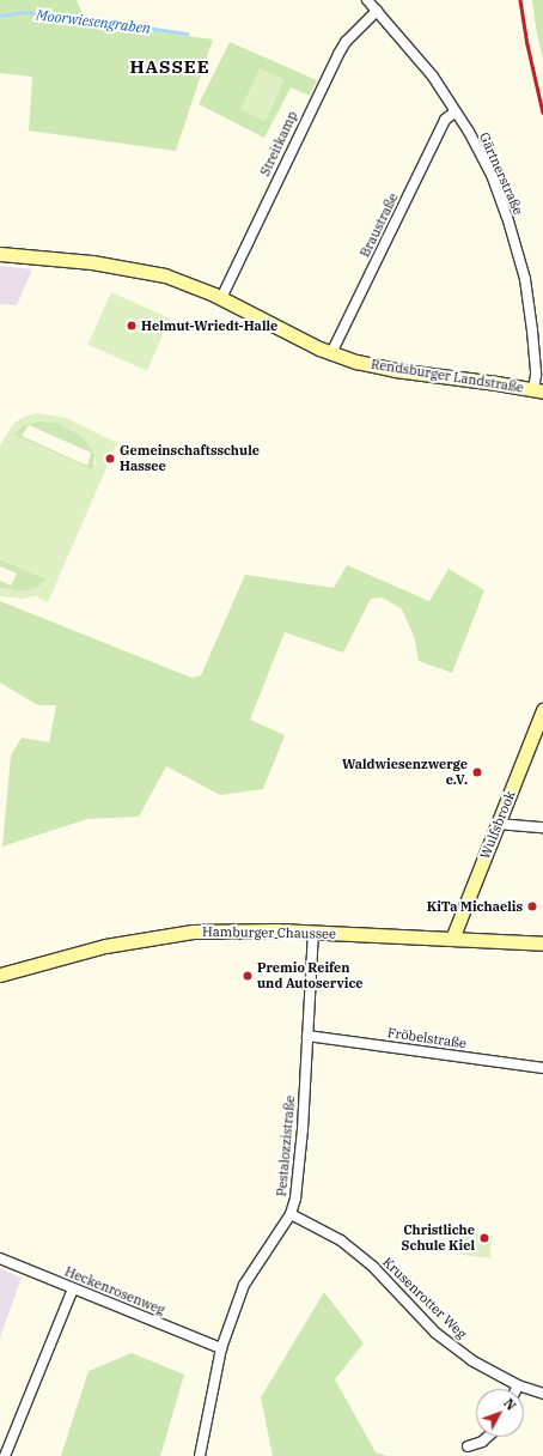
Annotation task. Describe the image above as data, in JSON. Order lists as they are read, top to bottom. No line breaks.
{"streets":{"street":["Streitkamp","Gärtnerstraße","Braustraße","Rendsburger Landstraße","Wulfsbrook","Hamburger Chaussee","Fröbelstraße","Pestalozzistraße","Heckenrosenweg","Krusenrotter Weg"]},"crossings":[["Streitkamp","Gärtnerstraße"],["Streitkamp","Rendsburger Landstraße"],["Gärtnerstraße","Braustraße"],["Gärtnerstraße","Rendsburger Landstraße"],["Braustraße","Rendsburger Landstraße"],["Wulfsbrook","Hamburger Chaussee"],["Hamburger Chaussee","Pestalozzistraße"],["Fröbelstraße","Pestalozzistraße"],["Pestalozzistraße","Heckenrosenweg"],["Pestalozzistraße","Krusenrotter Weg"]],"districts":["HASSEE"],"water":["Moorwiesengraben"],"places":["Helmut-Wriedt-Halle","Gemeinschaftsschule Hassee","Waldwiesenzwerge e.V.","KiTa Michaelis","Premio Reifen und Autoservice","Christliche Schule Kiel"],"north":"top right"}
